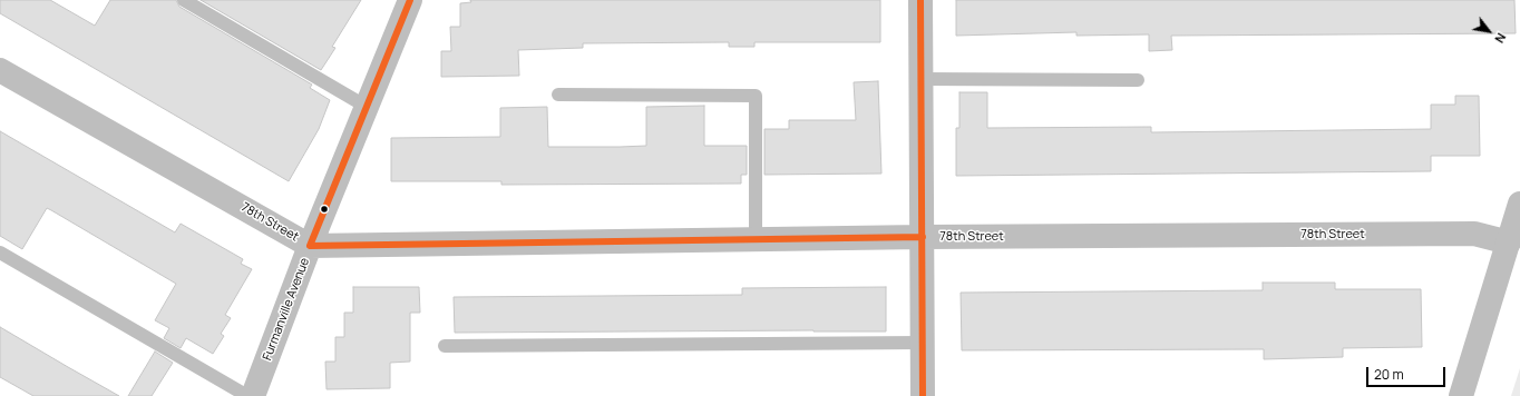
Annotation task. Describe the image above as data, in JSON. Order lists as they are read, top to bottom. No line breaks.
{"streets":{"street":["78th Street","Furmanville Avenue"]},"crossings":[["78th Street","Furmanville Avenue"]],"scale_bar":"20 m","north":"bottom right"}
